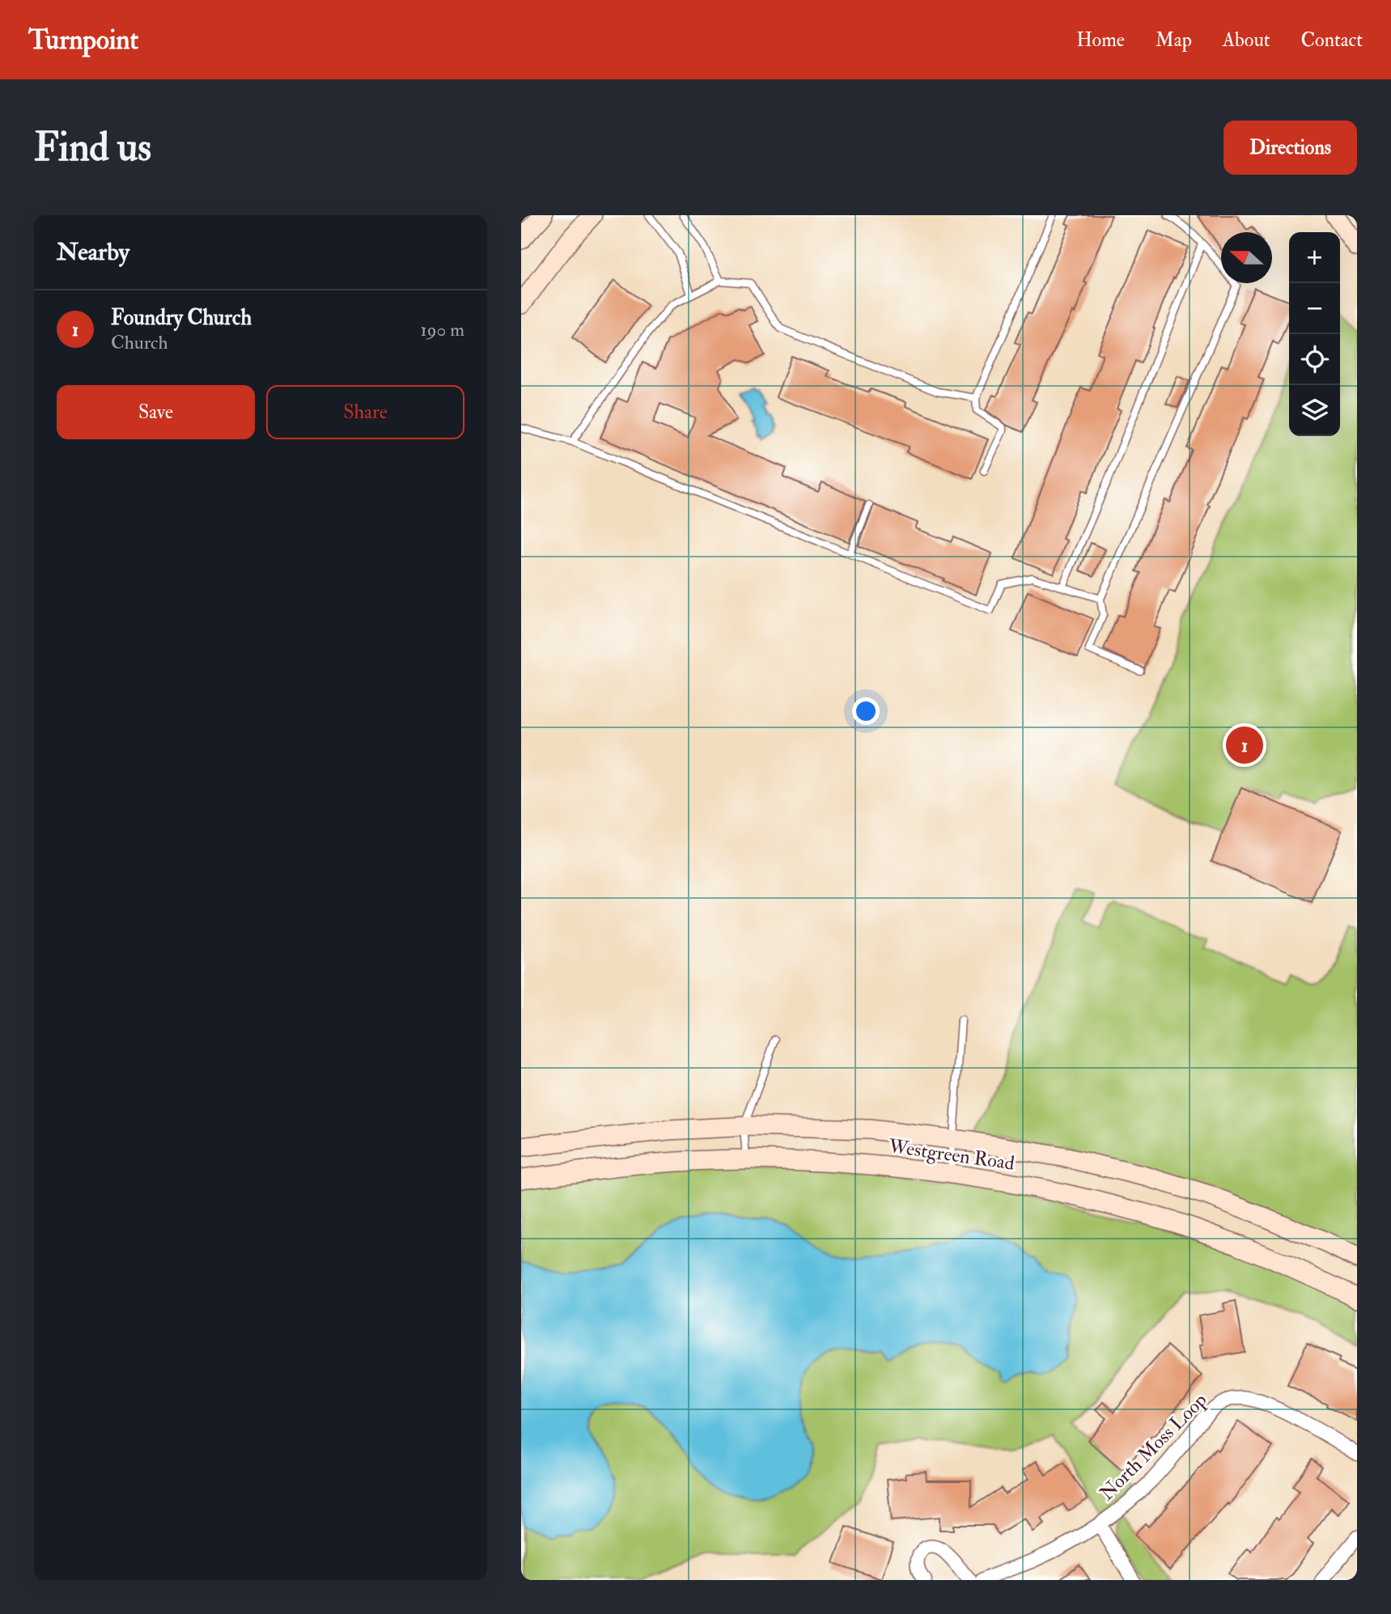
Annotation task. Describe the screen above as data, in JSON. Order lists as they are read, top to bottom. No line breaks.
{"streets":{"street":["Westgreen Road","North Moss Loop"]},"north":"left","page":{"header":"Turnpoint","nav":["Home","Map","About","Contact"],"buttons":["Directions",["Save","Share"]],"title":"Find us","heading":"Nearby","map_buttons":["+","−"],"list":[{"mark":"1","name":"Foundry Church","note":"Church","value":"190 m"}],"pins":"1"}}
